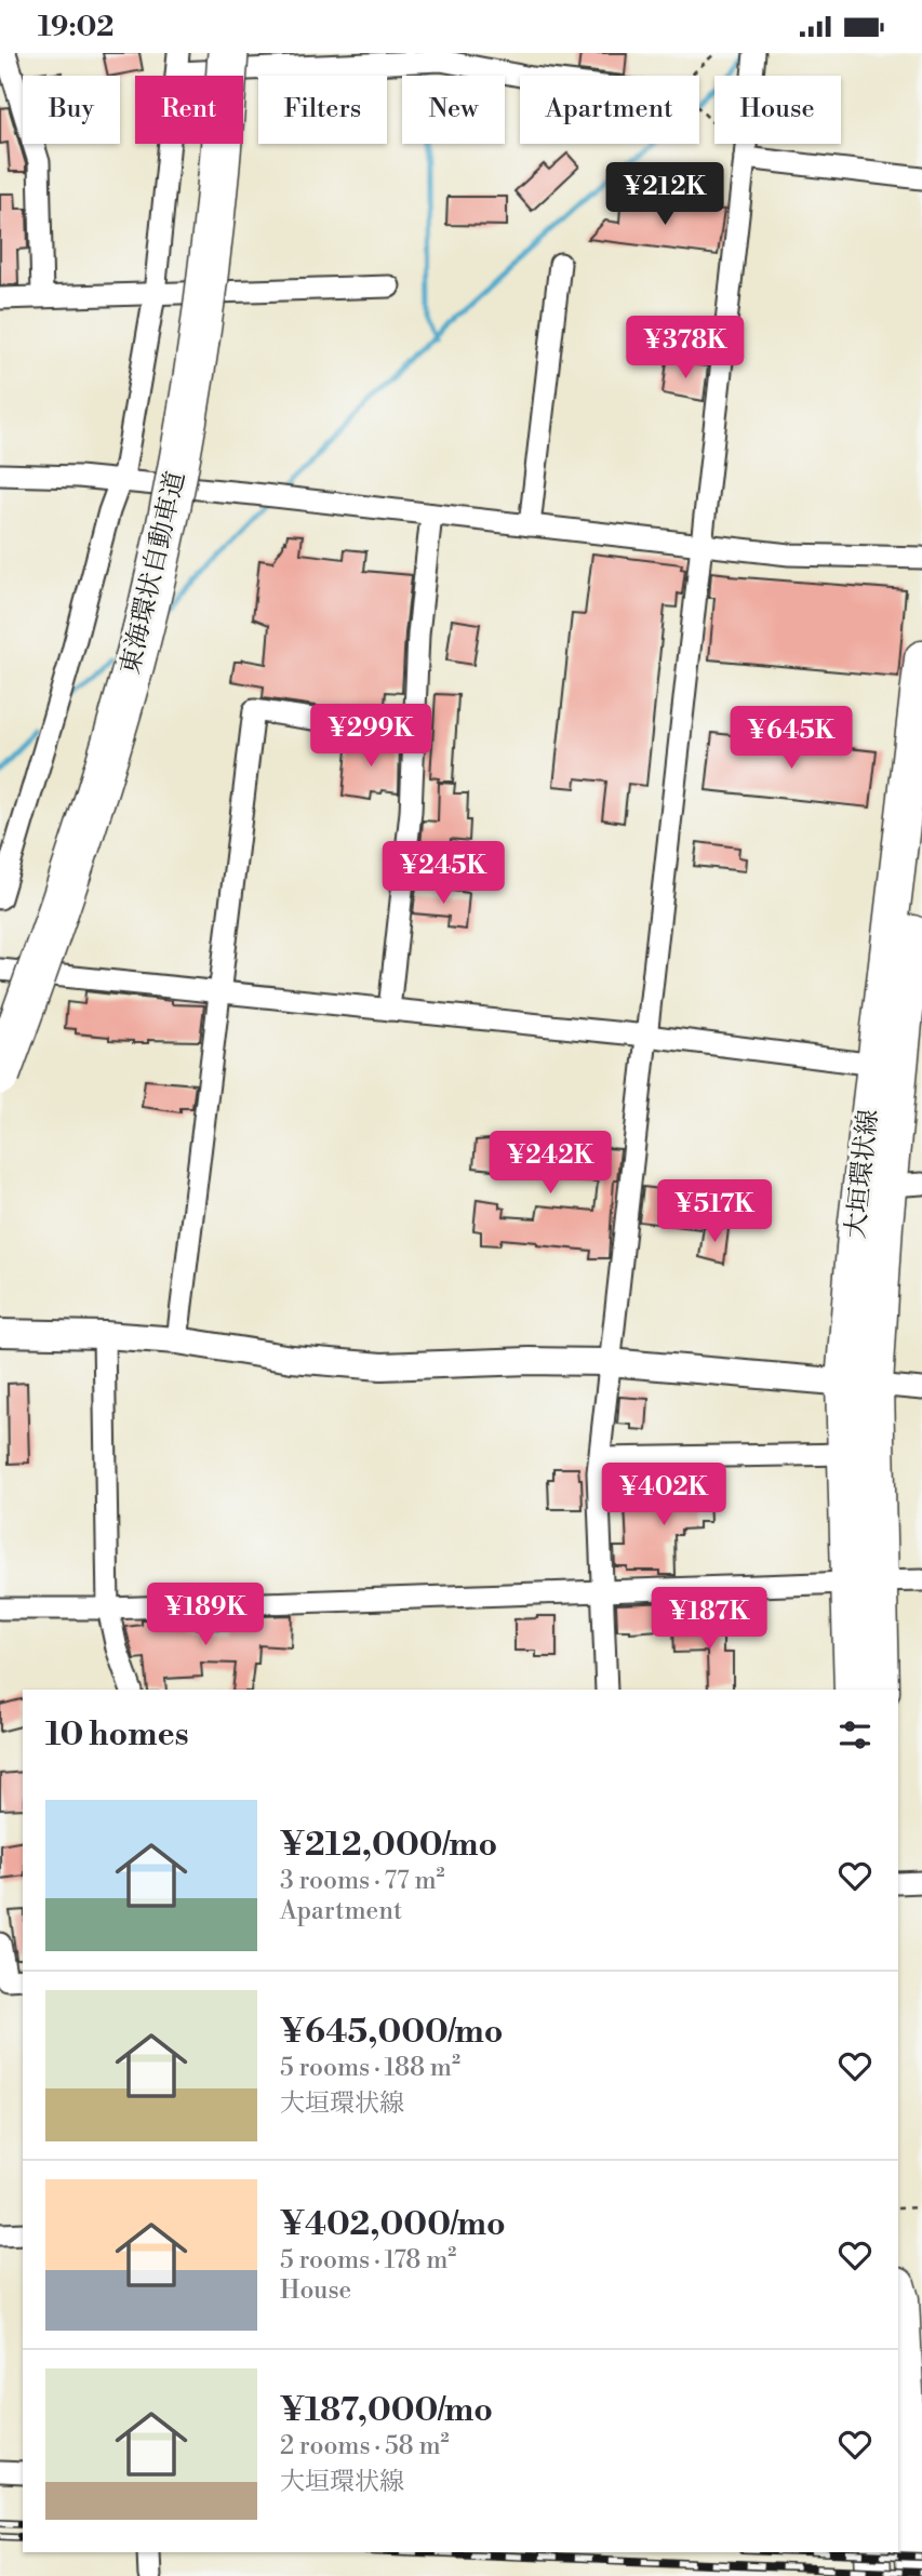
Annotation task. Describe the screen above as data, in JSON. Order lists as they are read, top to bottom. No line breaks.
{"streets":{"highway":["東海環状自動車道"],"main road":["大垣環状線"]},"page":{"status":"19:02","chip":["Buy","Rent","Filters","New","Apartment","House"],"price":["¥212K","¥378K","¥299K","¥645K","¥245K","¥242K","¥517K","¥402K","¥189K","¥187K"],"heading":"10 homes","list":[{"name":"¥212,000/mo","note":"3 rooms · 77 m² · Apartment"},{"name":"¥645,000/mo","note":"5 rooms · 188 m² · 大垣環状線"},{"name":"¥402,000/mo","note":"5 rooms · 178 m² · House"},{"name":"¥187,000/mo","note":"2 rooms · 58 m² · 大垣環状線"}]}}
